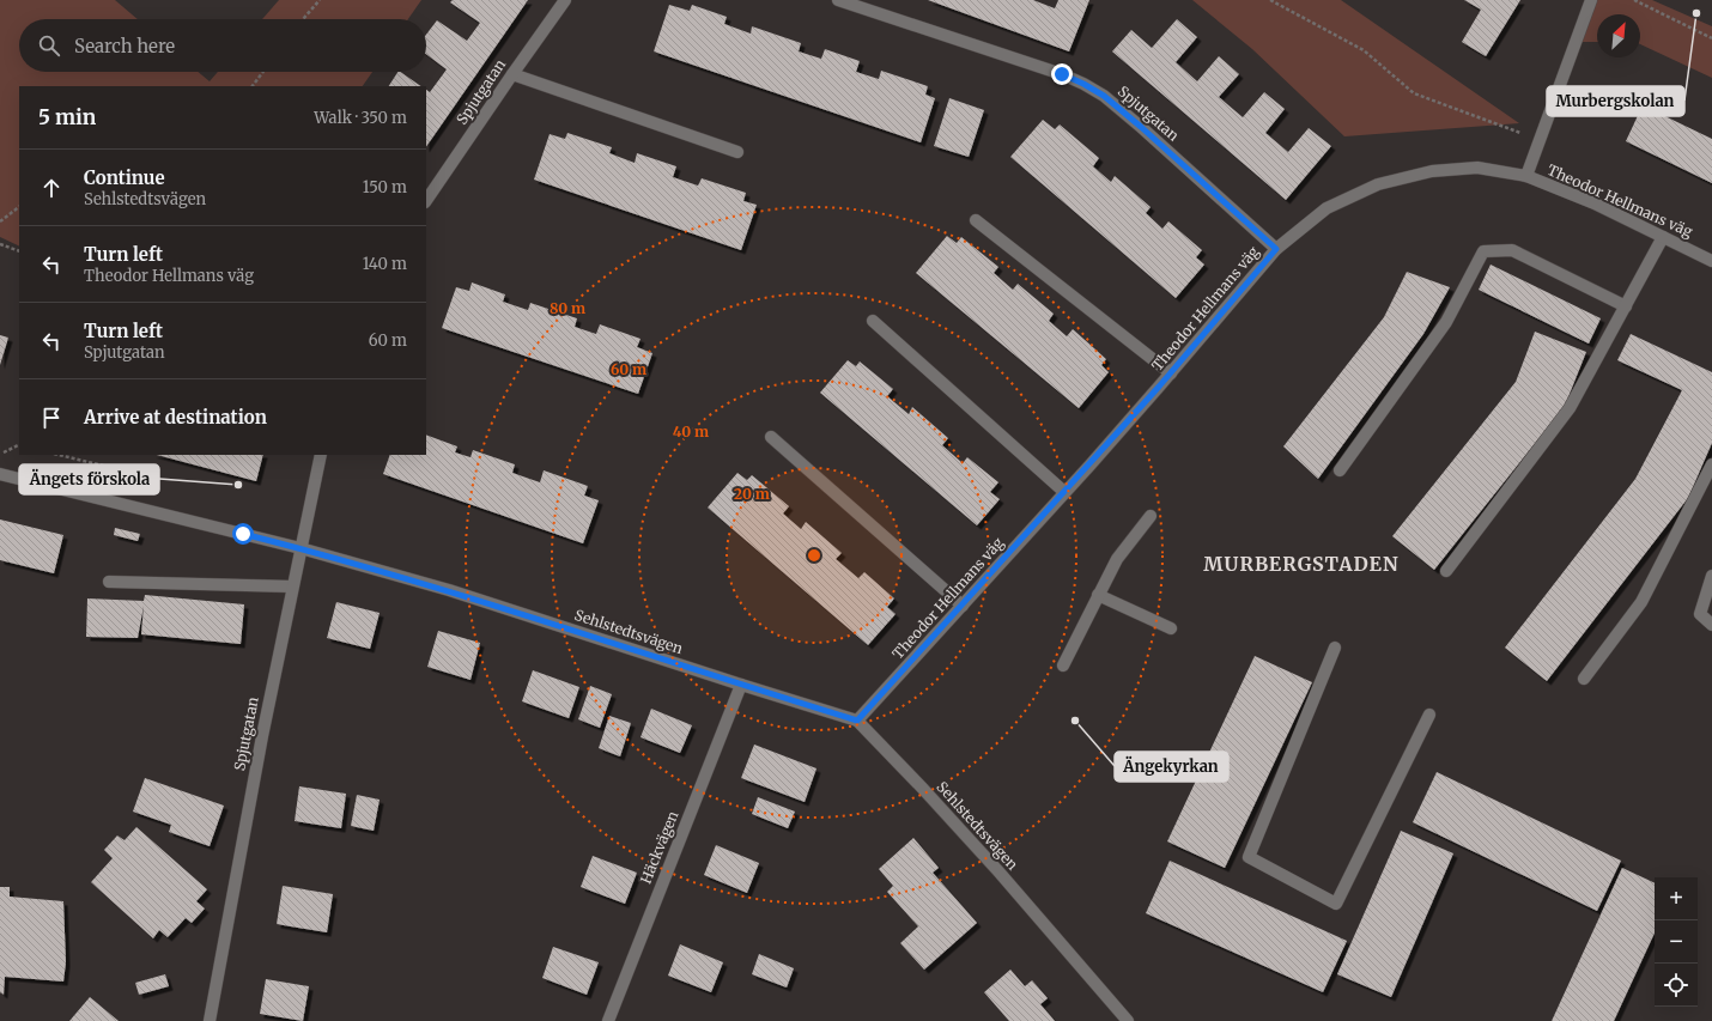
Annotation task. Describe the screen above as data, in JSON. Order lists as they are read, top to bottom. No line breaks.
{"streets":{"street":["Spjutgatan","Theodor Hellmans väg","Sehlstedtsvägen","Häckvägen"]},"crossings":[["Spjutgatan","Theodor Hellmans väg"],["Spjutgatan","Sehlstedtsvägen"],["Theodor Hellmans väg","Sehlstedtsvägen"],["Sehlstedtsvägen","Häckvägen"]],"districts":["MURBERGSTADEN"],"places":["Murbergskolan","Ängets förskola","Ängekyrkan"],"north":"top right","page":{"search":"Search here","heading":["5 min","Walk · 350 m"],"list":[["Continue","Sehlstedtsvägen","150 m"],["Turn left","Theodor Hellmans väg","140 m"],["Turn left","Spjutgatan","60 m"],"Arrive at destination"],"map_buttons":["+","−"]},"rings":["80 m","60 m","40 m","20 m"]}
